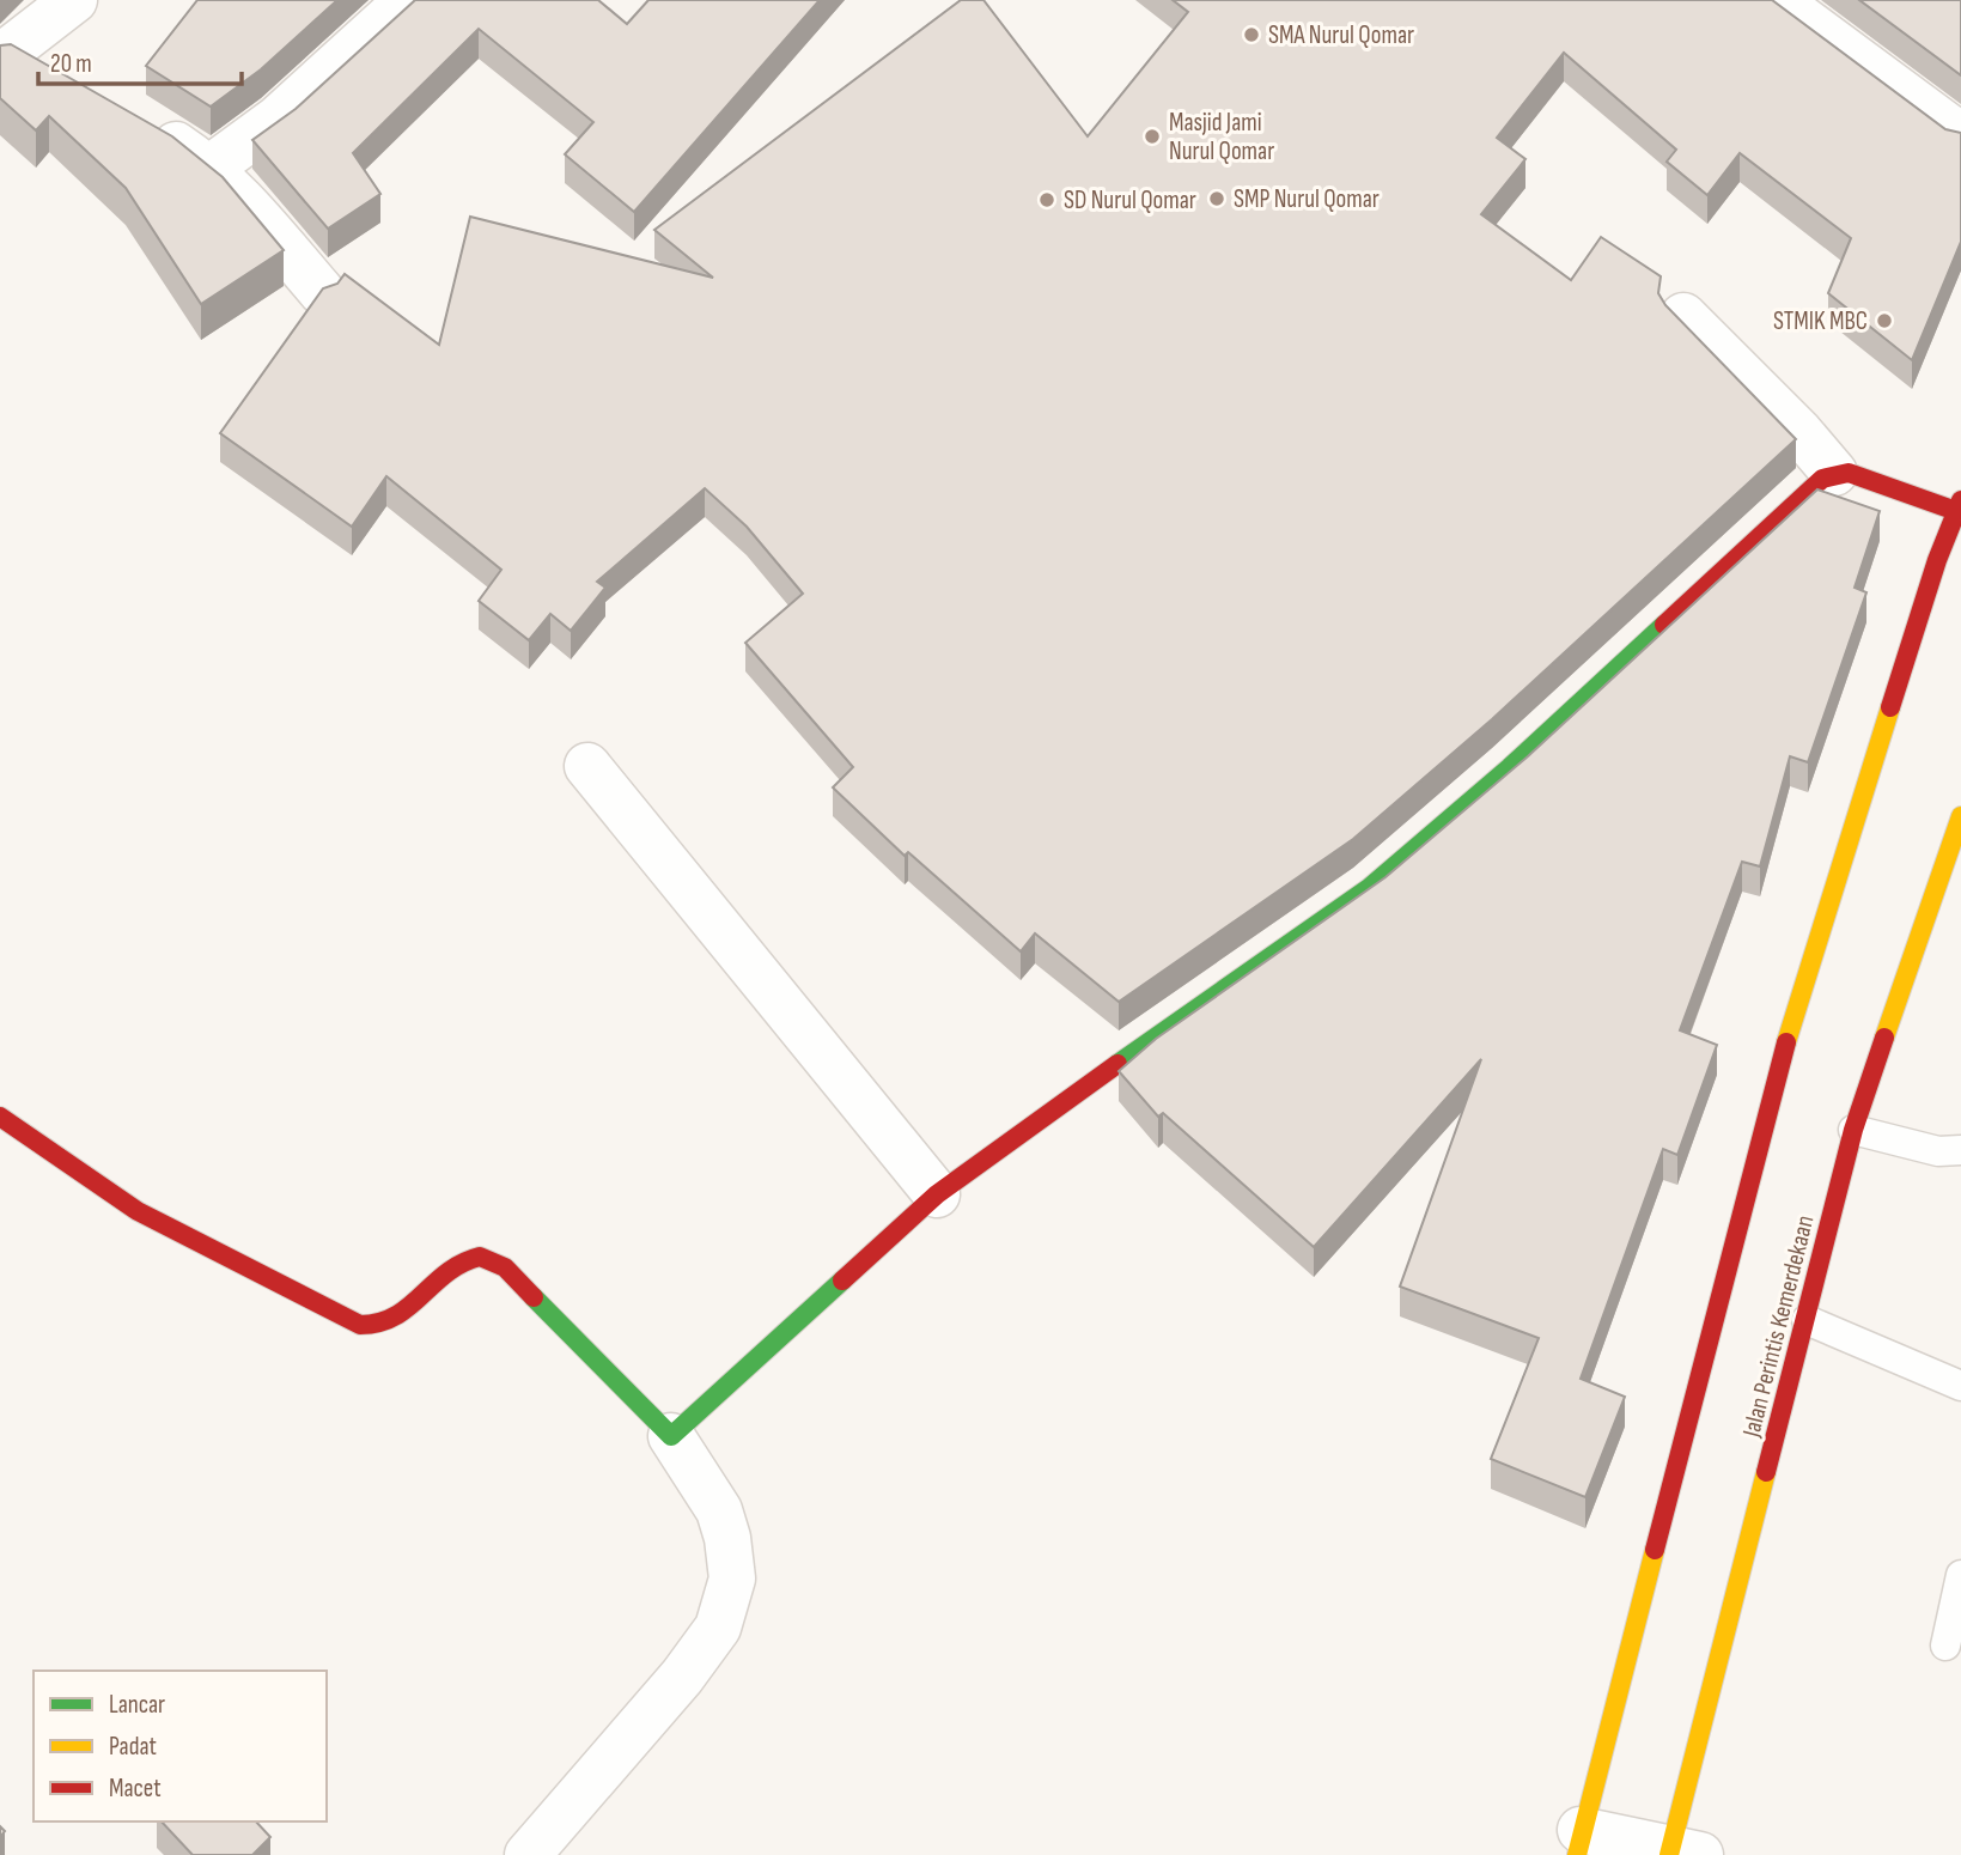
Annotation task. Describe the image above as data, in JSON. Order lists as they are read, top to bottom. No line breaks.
{"streets":{"main road":["Jalan Perintis Kemerdekaan"]},"places":["SMA Nurul Qomar","Masjid Jami Nurul Qomar","SMP Nurul Qomar","SD Nurul Qomar","STMIK MBC"],"legend":["Lancar","Padat","Macet"],"scale_bar":"20 m"}
